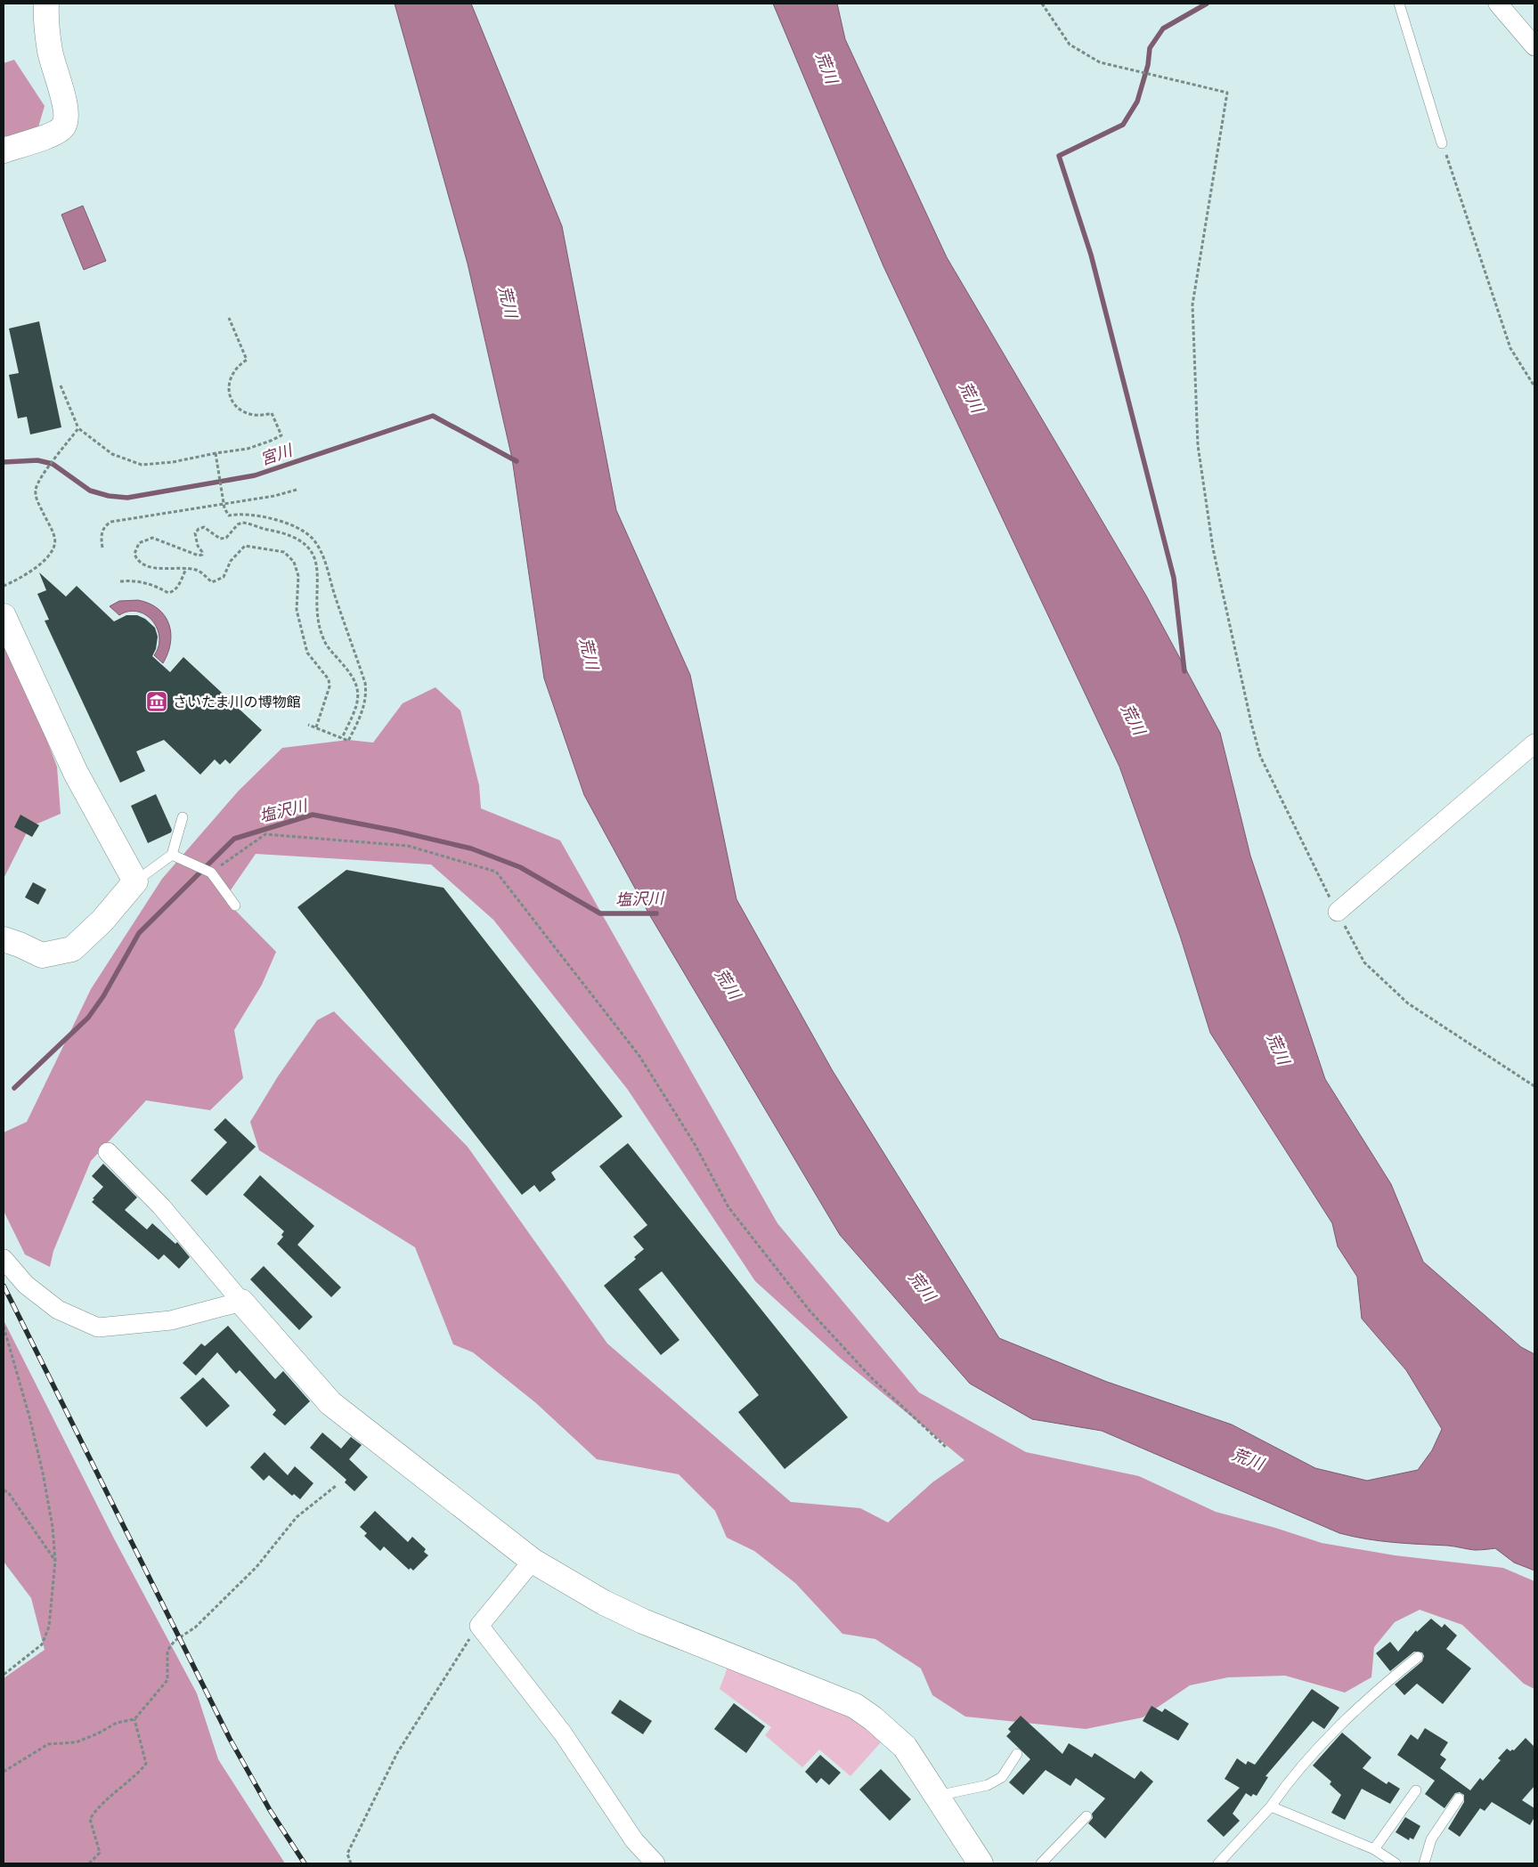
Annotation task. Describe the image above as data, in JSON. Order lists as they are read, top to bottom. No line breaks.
{"water":["荒川","宮川","塩沢川"],"places":{"museum":["さいたま川の博物館"]}}
